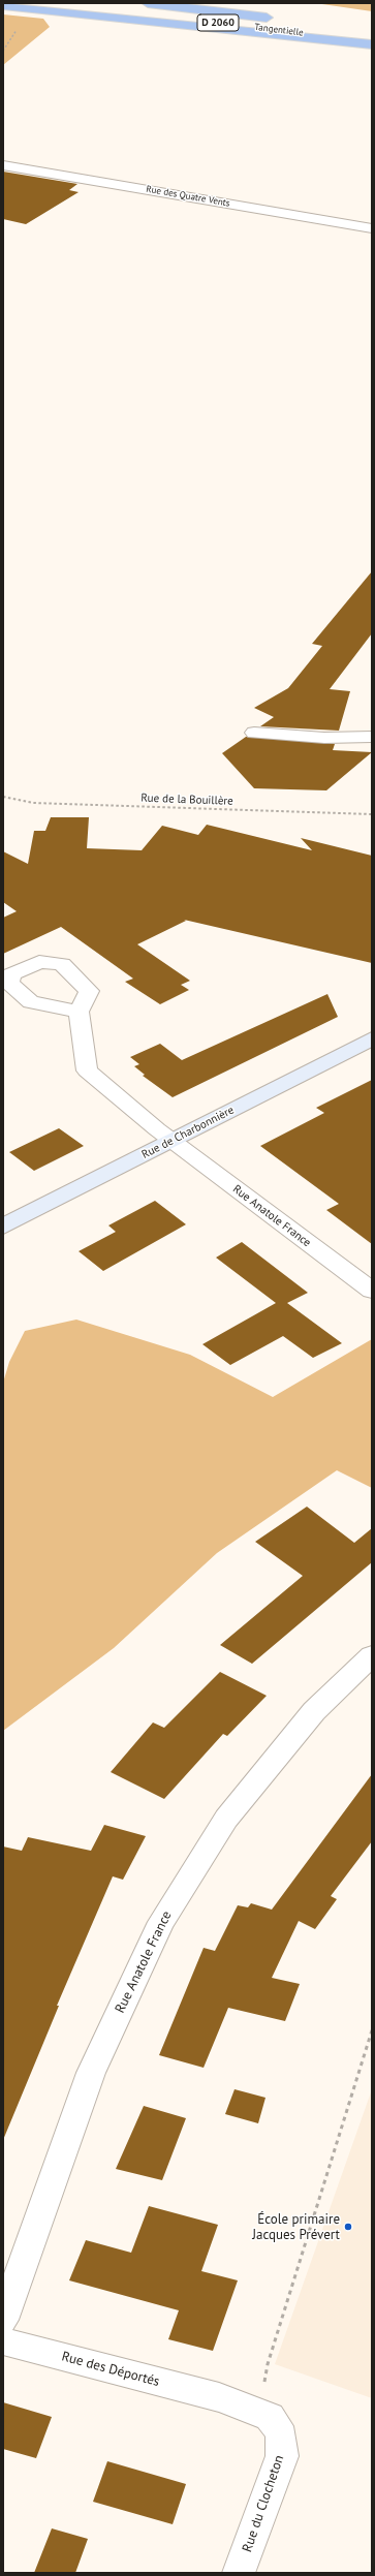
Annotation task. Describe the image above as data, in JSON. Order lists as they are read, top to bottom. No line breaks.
{"streets":{"highway":["D 2060","Tangentielle"],"street":["Rue des Quatre Vents","Rue de Charbonnière","Rue Anatole France","Rue des Déportés","Rue du Clocheton"],"path":["Rue de la Bouillère"]},"crossings":[["Rue de Charbonnière","Rue Anatole France"],["Rue des Déportés","Rue du Clocheton"]],"places":["École primaire Jacques Prévert"]}
